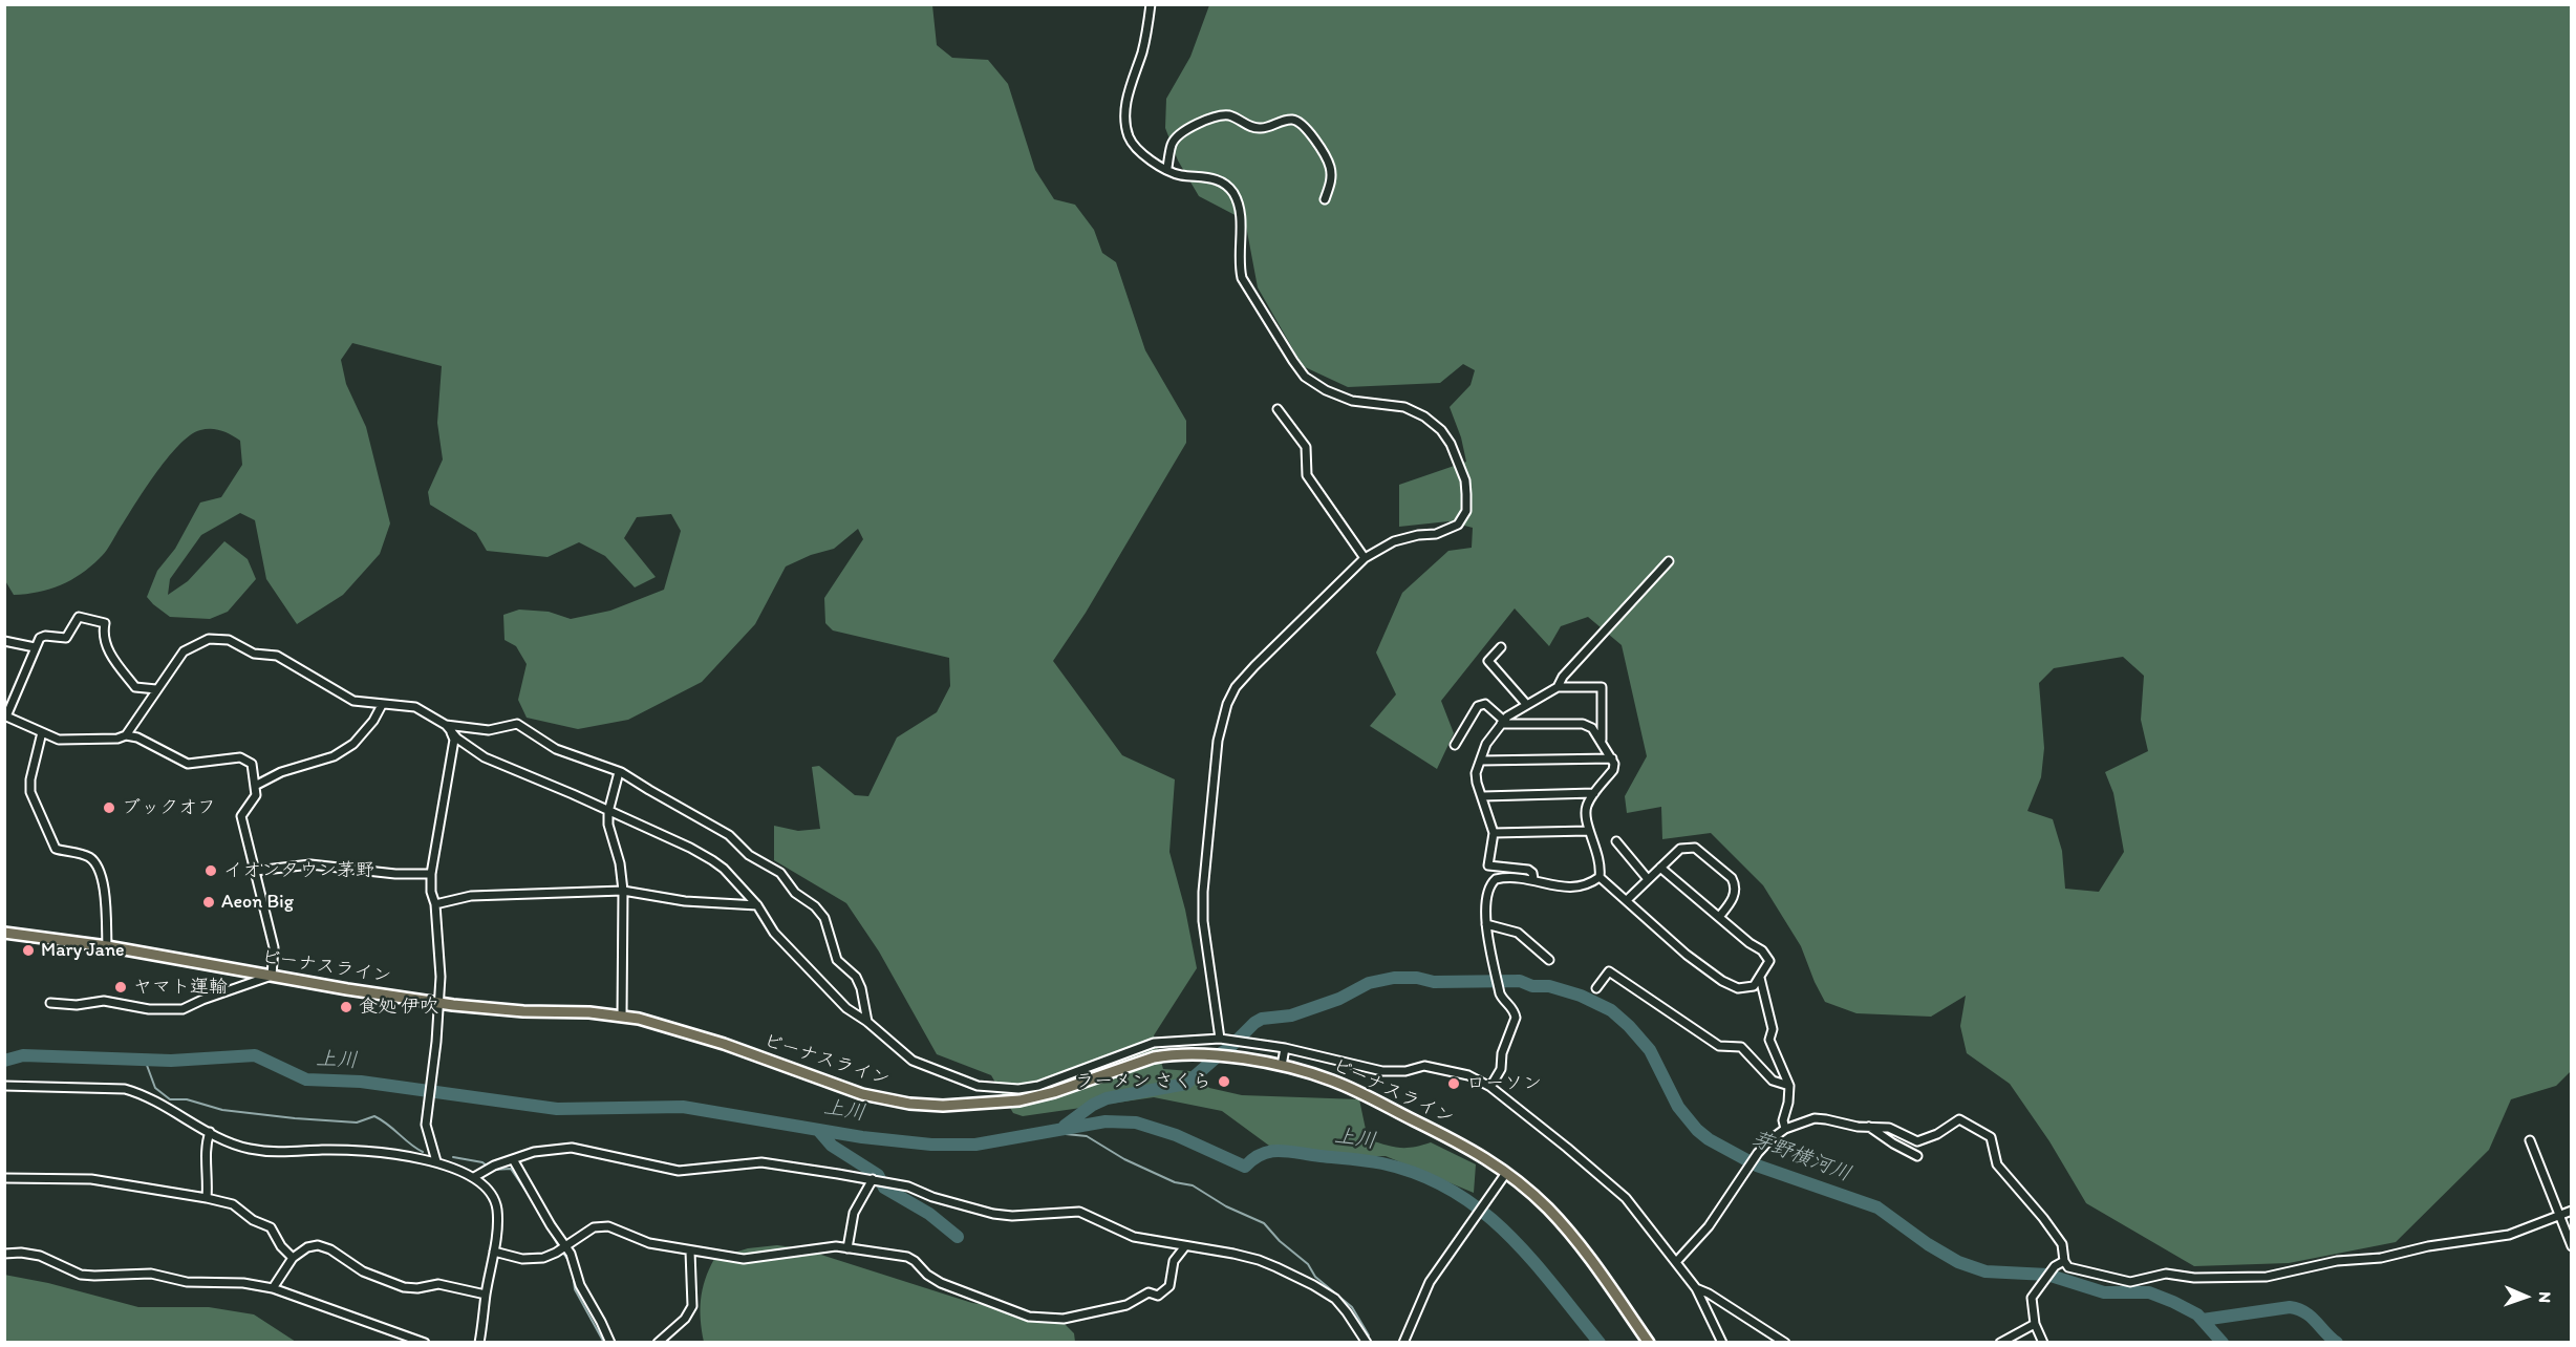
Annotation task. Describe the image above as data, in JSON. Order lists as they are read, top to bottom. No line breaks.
{"streets":{"main road":["ビーナスライン"]},"water":["上川","芽野横河川"],"places":["ブックオフ","イオンタウン茅野","Aeon Big","Mary Jane","ヤマト運輸","食処 伊吹","ラーメン さくら","ローソン"],"north":"right"}
